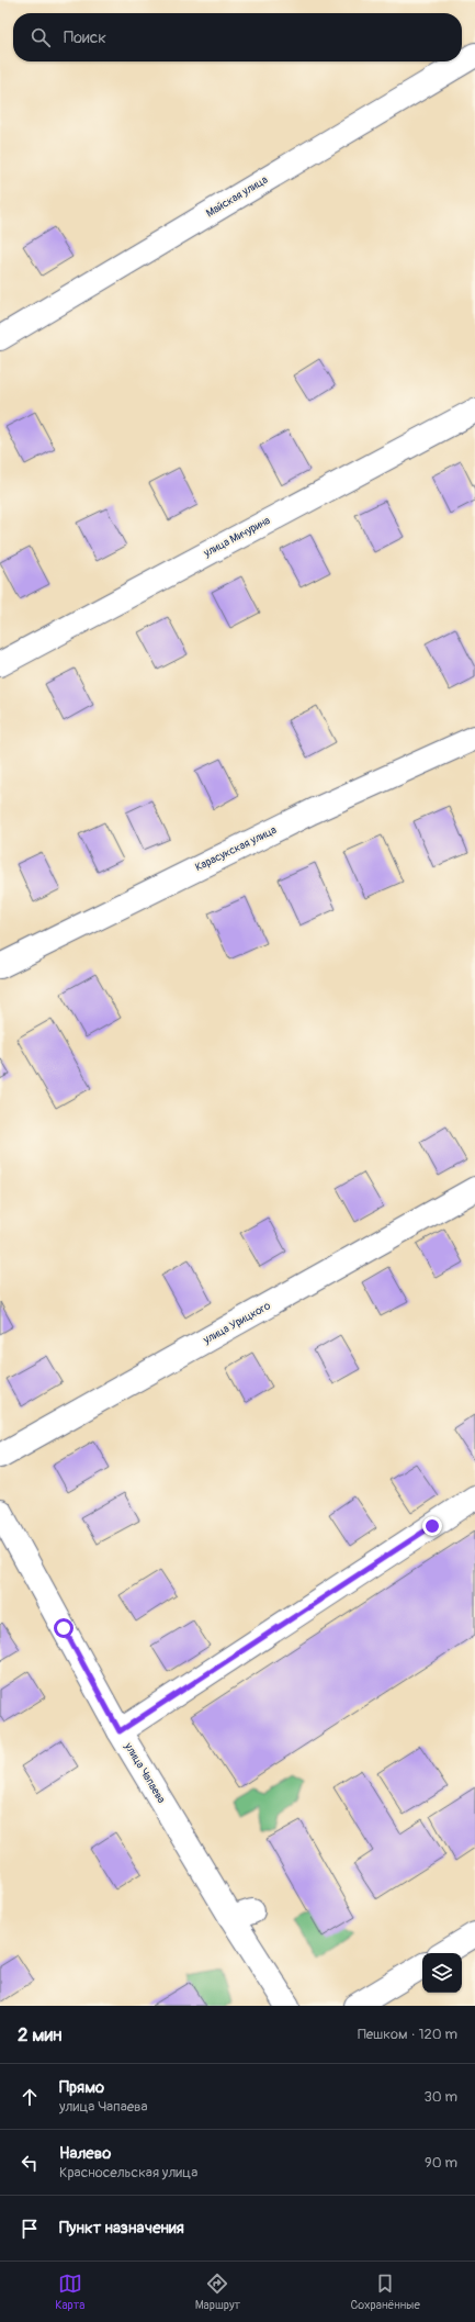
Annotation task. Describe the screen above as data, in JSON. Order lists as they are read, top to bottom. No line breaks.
{"streets":{"street":["Майская улица","улица Мичурина","Карасукская улица","улица Урицкого","улица Чапаева"]},"page":{"search":"Поиск","heading":["2 мин","Пешком · 120 m"],"list":[["Прямо","улица Чапаева","30 m"],["Налево","Красносельская улица","90 m"],"Пункт назначения"],"nav":["Карта","Маршрут","Сохранённые"]}}
